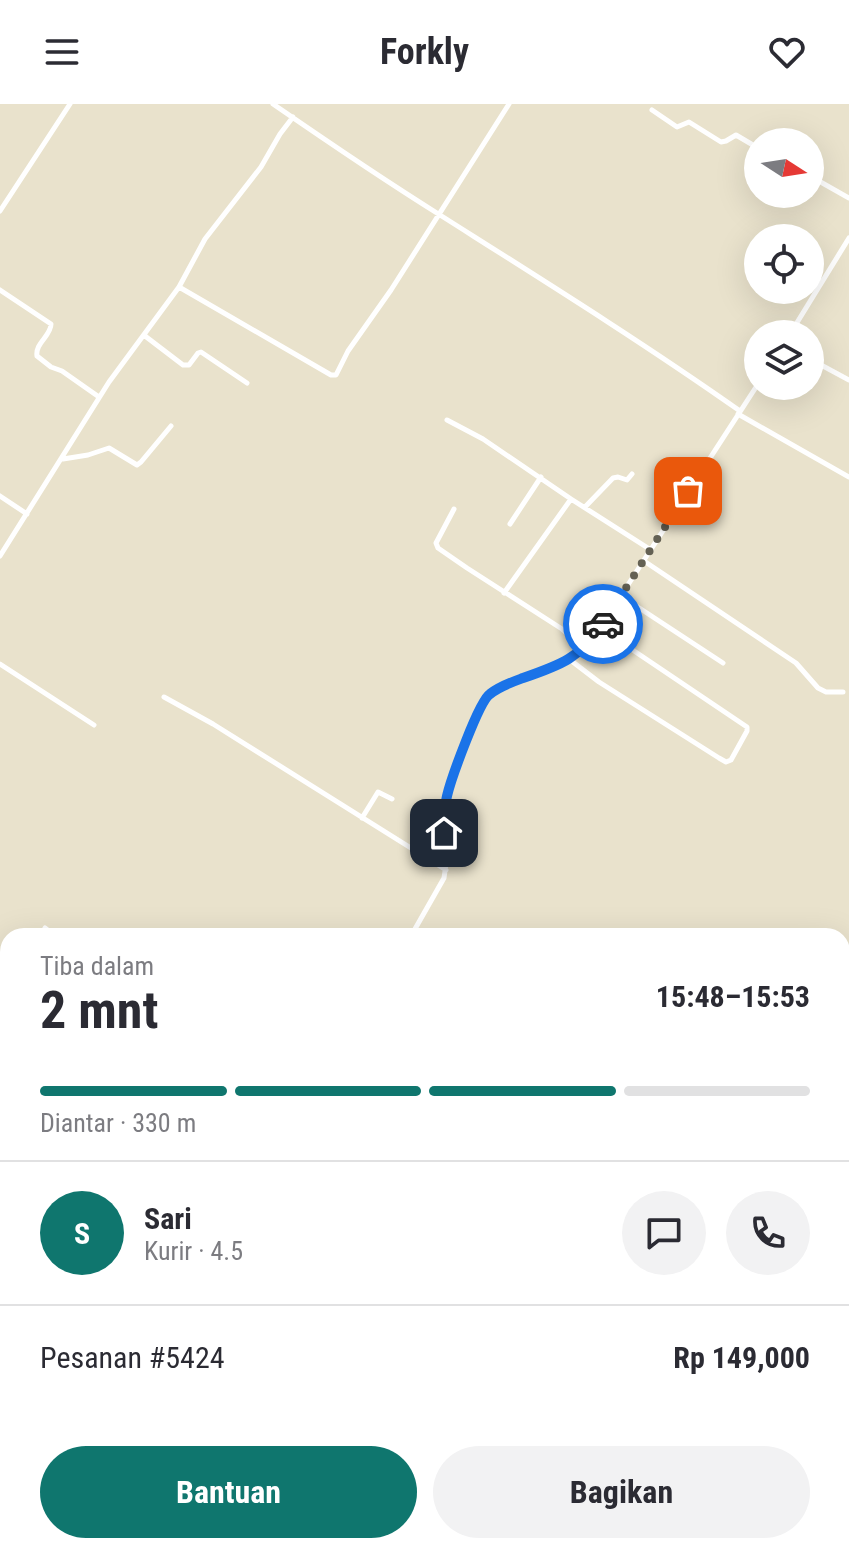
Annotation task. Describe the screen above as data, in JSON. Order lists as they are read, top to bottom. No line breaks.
{"north":"right","page":{"header":"Forkly","heading":["2 mnt","Tiba dalam","15:48–15:53"],"panel":["Sari","Kurir · 4.5","Pesanan #5424","Rp 149,000"],"bar":"Diantar · 330 m","round":"S","buttons":["Bantuan","Bagikan"]}}
